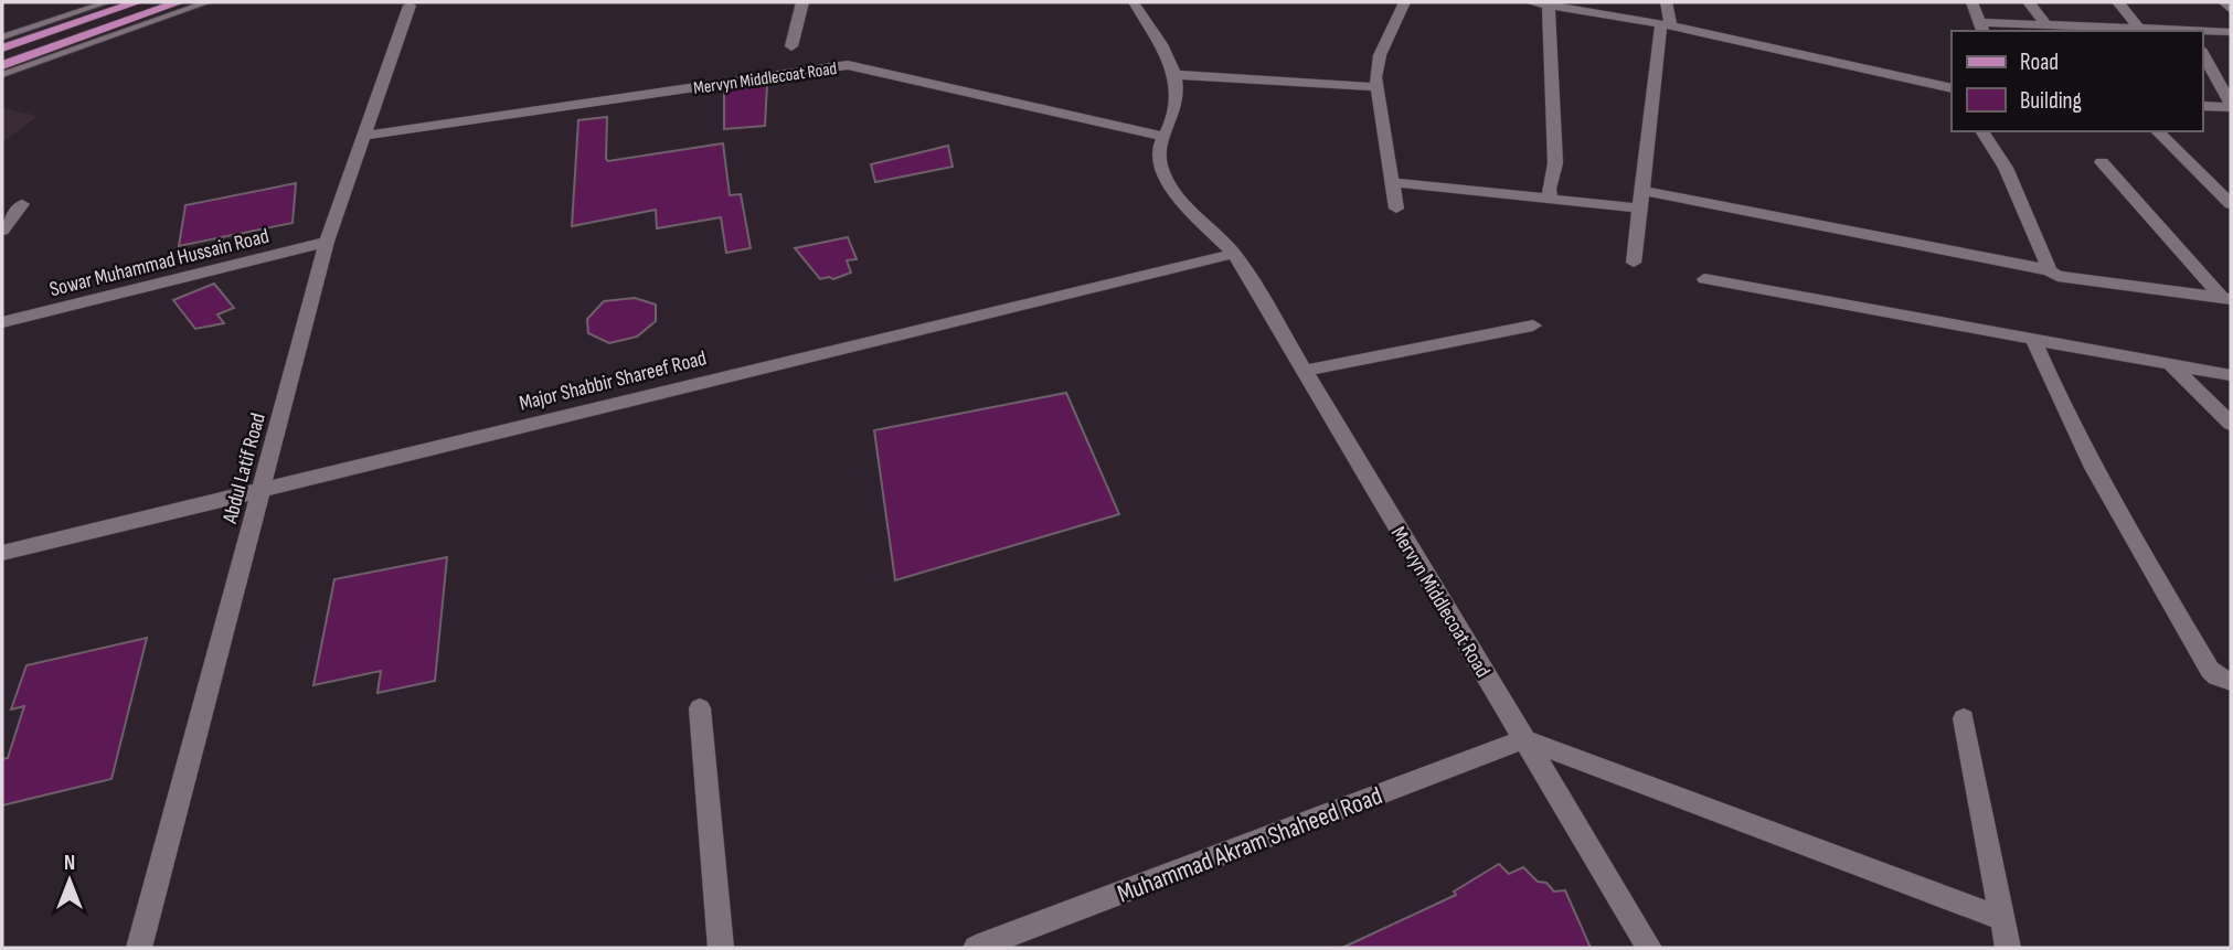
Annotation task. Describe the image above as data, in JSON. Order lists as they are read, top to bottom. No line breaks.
{"streets":{"street":["Mervyn Middlecoat Road","Sowar Muhammad Hussain Road","Major Shabbir Shareef Road","Abdul Latif Road","Muhammad Akram Shaheed Road"]},"crossings":[["Mervyn Middlecoat Road","Major Shabbir Shareef Road"],["Mervyn Middlecoat Road","Abdul Latif Road"],["Mervyn Middlecoat Road","Muhammad Akram Shaheed Road"],["Sowar Muhammad Hussain Road","Abdul Latif Road"],["Major Shabbir Shareef Road","Abdul Latif Road"]],"legend":["Road","Building"],"north":"top"}
